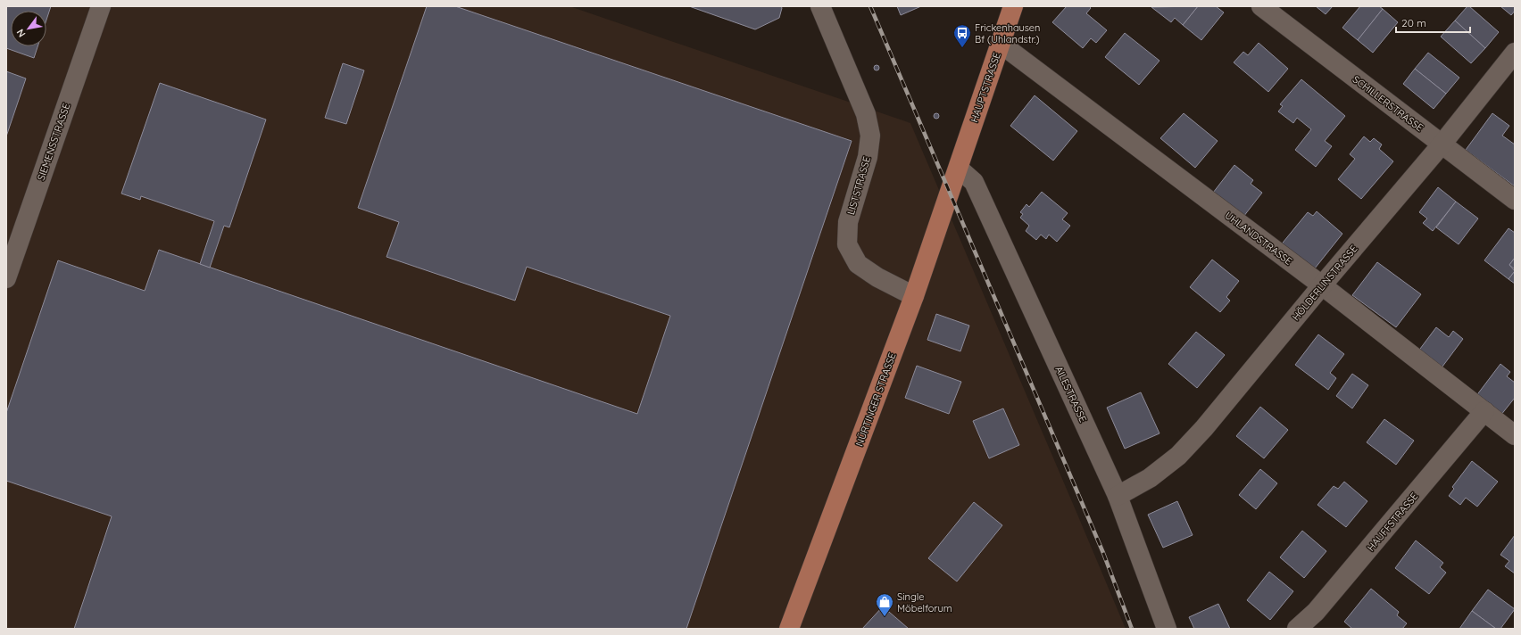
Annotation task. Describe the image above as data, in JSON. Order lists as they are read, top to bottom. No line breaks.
{"streets":{"main road":["HAUPTSTRASSE","NÜRTINGER STRASSE"],"street":["SCHILLERSTRASSE","SIEMENSSTRASSE","LISTSTRASSE","UHLANDSTRASSE","HÖLDERLINSTRASSE","AILESTRASSE","HAUFFSTRASSE"]},"crossings":[["HAUPTSTRASSE","UHLANDSTRASSE"],["HAUPTSTRASSE","AILESTRASSE"],["HAUPTSTRASSE","NÜRTINGER STRASSE"],["SCHILLERSTRASSE","HÖLDERLINSTRASSE"],["LISTSTRASSE","NÜRTINGER STRASSE"],["UHLANDSTRASSE","HÖLDERLINSTRASSE"],["UHLANDSTRASSE","HAUFFSTRASSE"],["HÖLDERLINSTRASSE","AILESTRASSE"],["AILESTRASSE","NÜRTINGER STRASSE"]],"places":{"bus stop":["Frickenhausen Bf (Uhlandstr.)"],"shop":["Single Möbelforum"]},"scale_bar":"20 m","north":"bottom left"}
